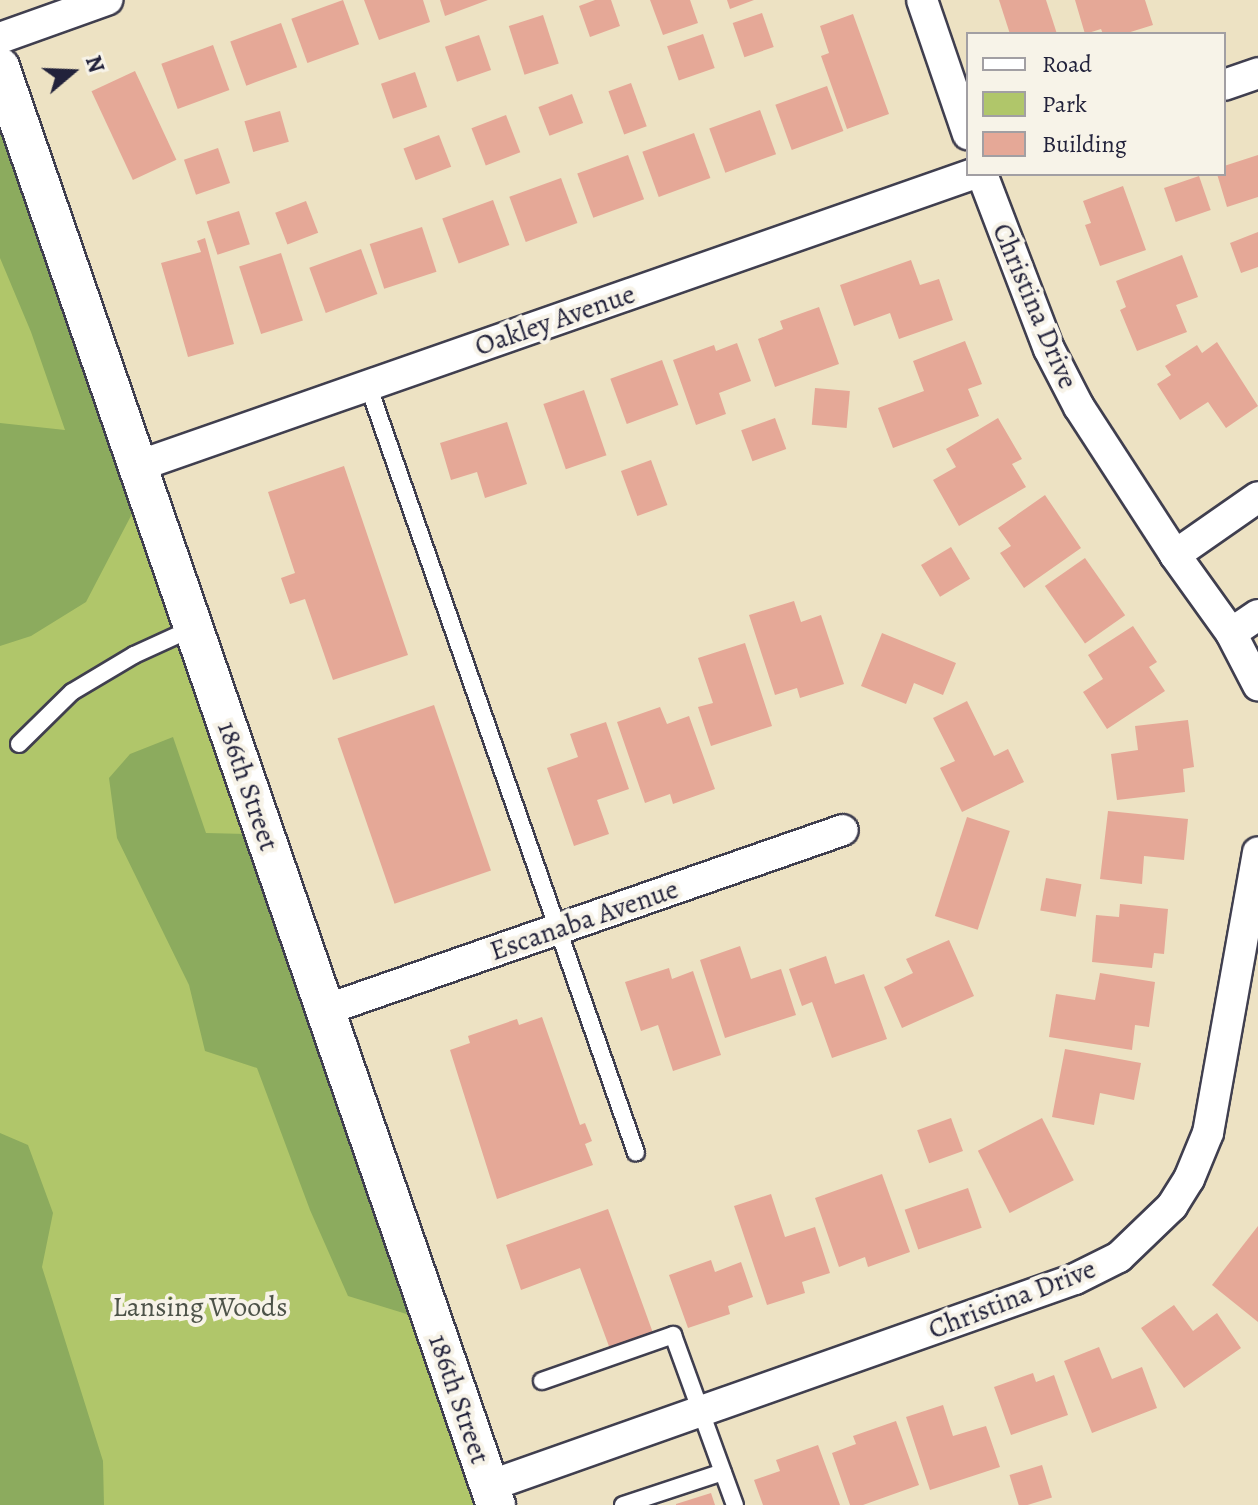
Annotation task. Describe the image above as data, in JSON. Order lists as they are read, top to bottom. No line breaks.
{"streets":{"street":["Christina Drive","Oakley Avenue","186th Street","Escanaba Avenue"]},"crossings":[["Christina Drive","186th Street"],["Oakley Avenue","186th Street"],["186th Street","Escanaba Avenue"]],"parks":["Lansing Woods"],"legend":["Road","Park","Building"],"north":"right"}
